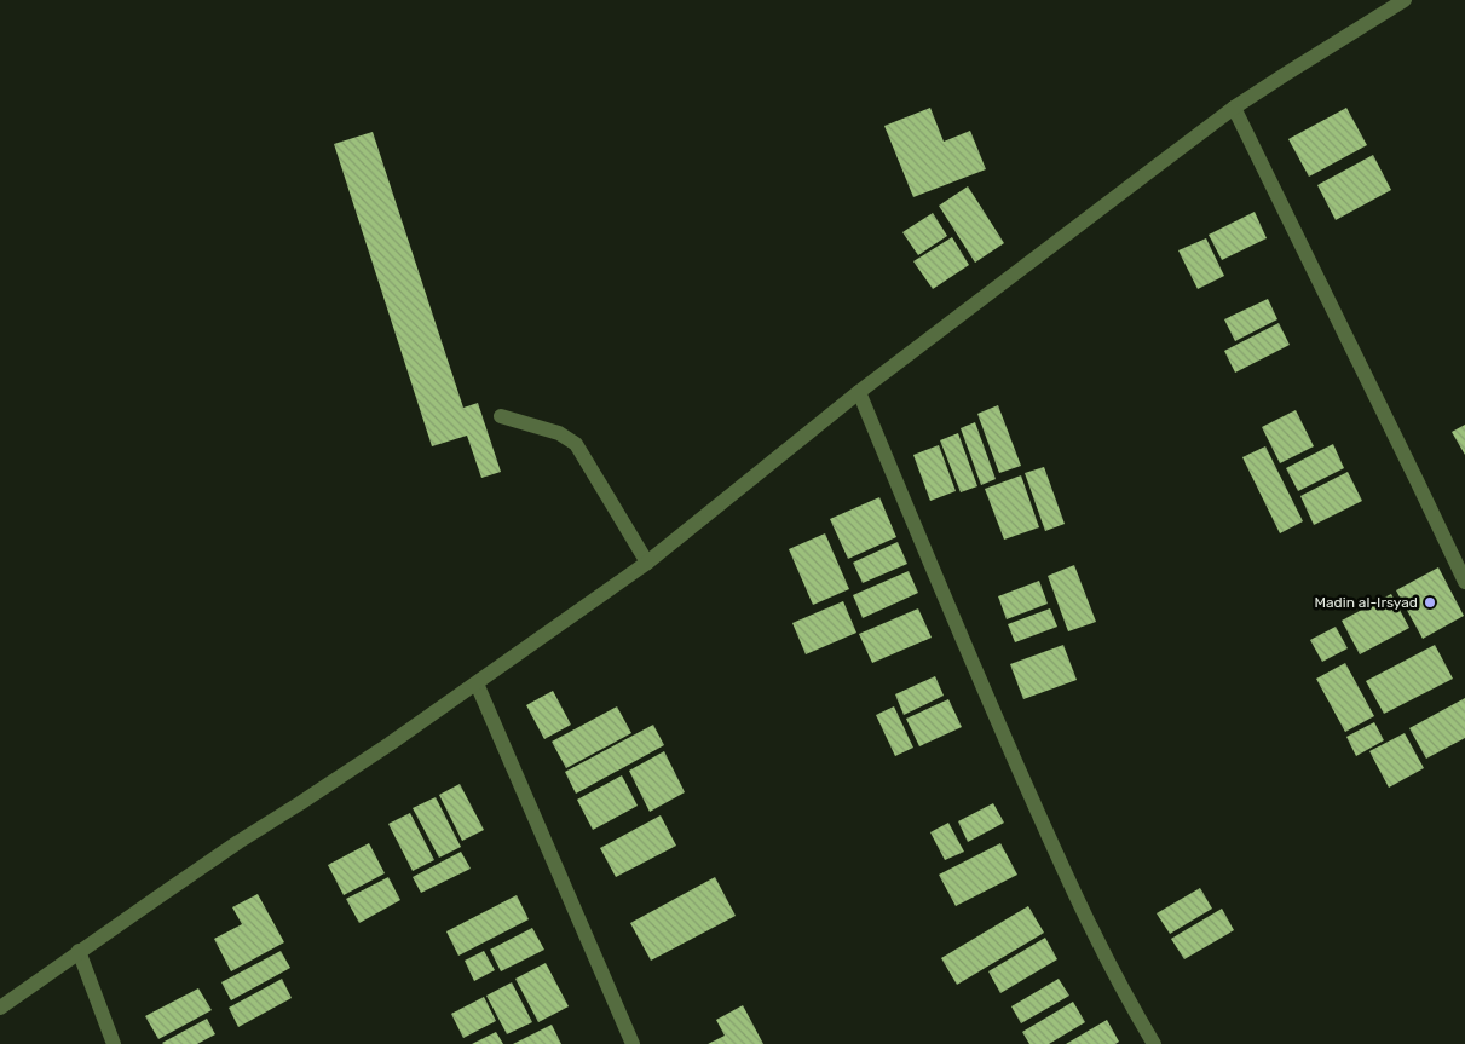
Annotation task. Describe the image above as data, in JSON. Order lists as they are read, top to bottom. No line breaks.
{"places":["Madin al-Irsyad"]}
